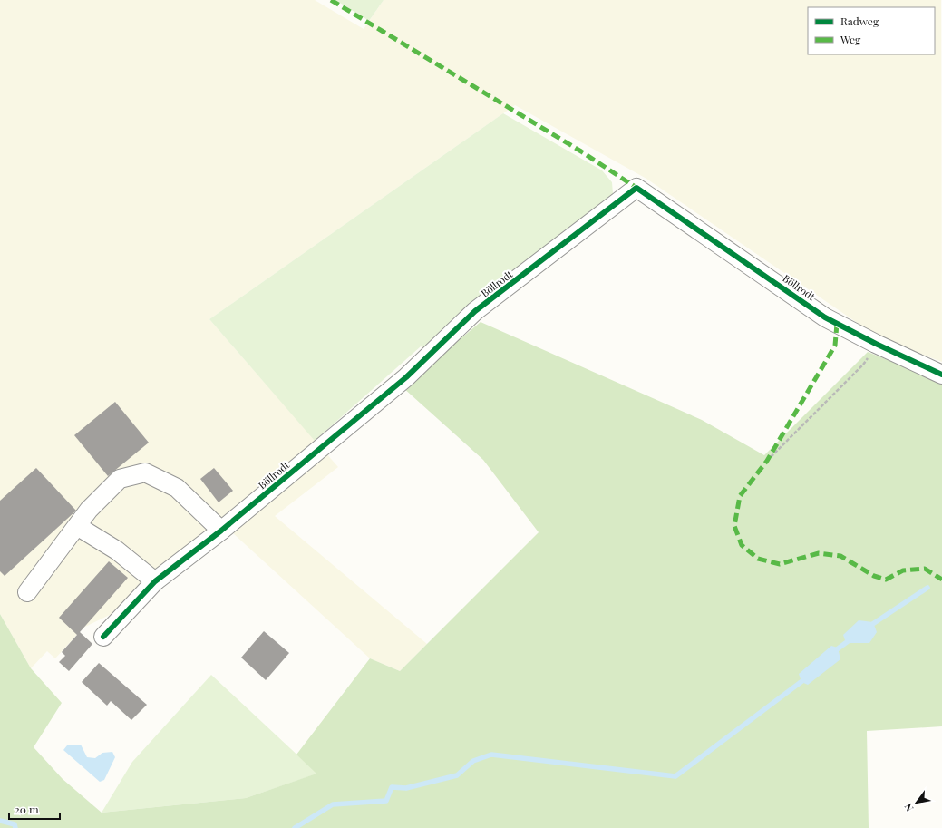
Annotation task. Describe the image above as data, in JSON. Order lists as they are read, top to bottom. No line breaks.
{"streets":{"street":["Böllrodt"]},"legend":["Radweg","Weg"],"scale_bar":"20 m","north":"bottom left"}
